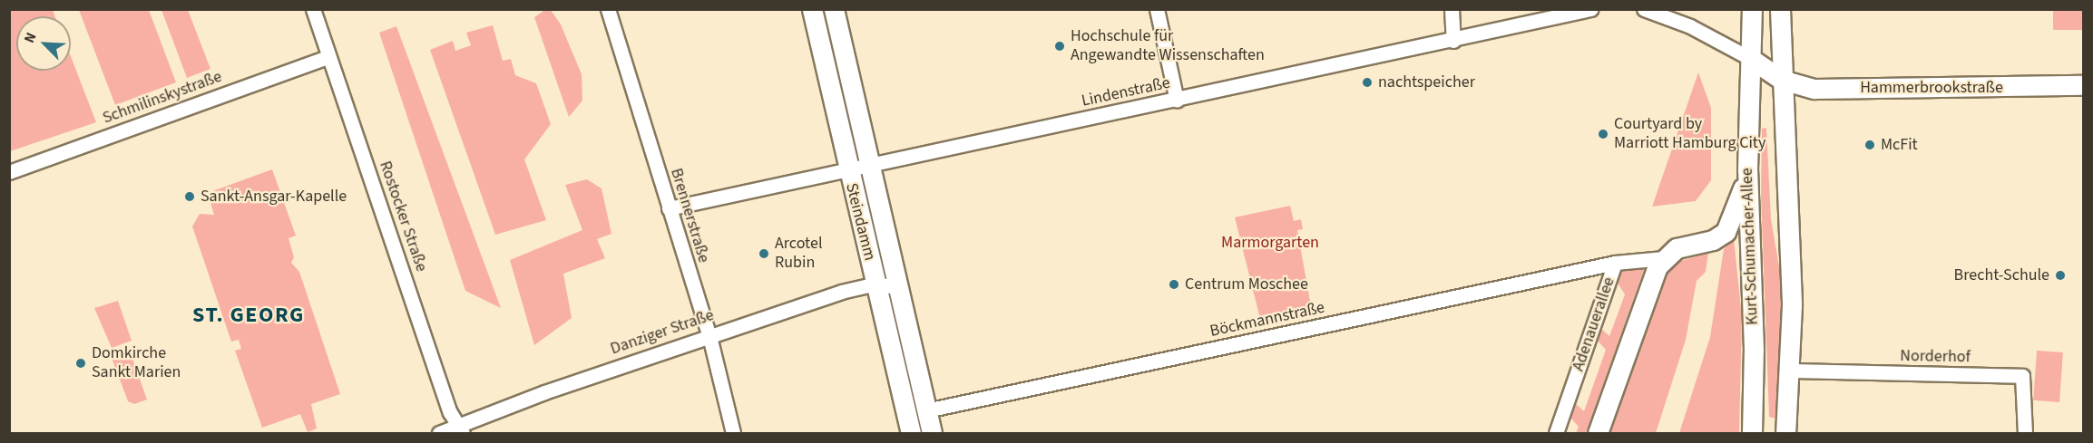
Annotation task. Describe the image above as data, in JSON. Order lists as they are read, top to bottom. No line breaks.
{"streets":{"main road":["Hammerbrookstraße","Steindamm","Kurt-Schumacher-Allee","Adenauerallee"],"street":["Lindenstraße","Schmilinskystraße","Brennerstraße","Rostocker Straße","Böckmannstraße","Danziger Straße","Norderhof"]},"crossings":[["Hammerbrookstraße","Kurt-Schumacher-Allee"],["Lindenstraße","Brennerstraße"],["Lindenstraße","Steindamm"],["Schmilinskystraße","Rostocker Straße"],["Brennerstraße","Danziger Straße"],["Rostocker Straße","Danziger Straße"],["Steindamm","Böckmannstraße"],["Steindamm","Danziger Straße"],["Kurt-Schumacher-Allee","Adenauerallee"],["Böckmannstraße","Adenauerallee"]],"districts":["ST. GEORG"],"parks":["Marmorgarten"],"places":["Hochschule für Angewandte Wissenschaften","nachtspeicher","Courtyard by Marriott Hamburg City","McFit","Sankt-Ansgar-Kapelle","Arcotel Rubin","Brecht-Schule","Centrum Moschee","Domkirche Sankt Marien"],"north":"top left"}
